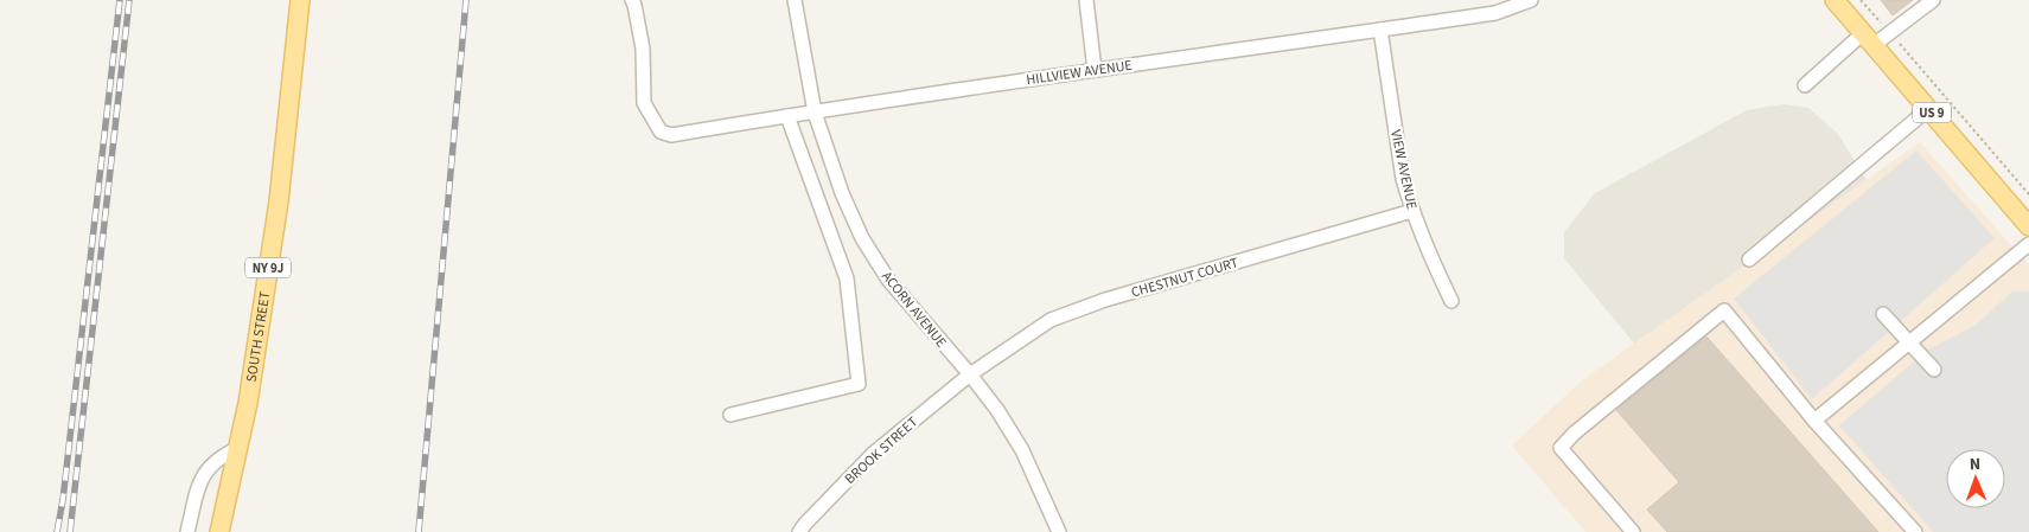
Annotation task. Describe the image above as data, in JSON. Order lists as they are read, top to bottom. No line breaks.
{"streets":{"main road":["US 9","NY 9J","SOUTH STREET"],"street":["HILLVIEW AVENUE","VIEW AVENUE","CHESTNUT COURT","ACORN AVENUE","BROOK STREET"]},"crossings":[["HILLVIEW AVENUE","VIEW AVENUE"],["HILLVIEW AVENUE","ACORN AVENUE"],["VIEW AVENUE","CHESTNUT COURT"],["CHESTNUT COURT","ACORN AVENUE"],["CHESTNUT COURT","BROOK STREET"],["ACORN AVENUE","BROOK STREET"]],"north":"top"}
